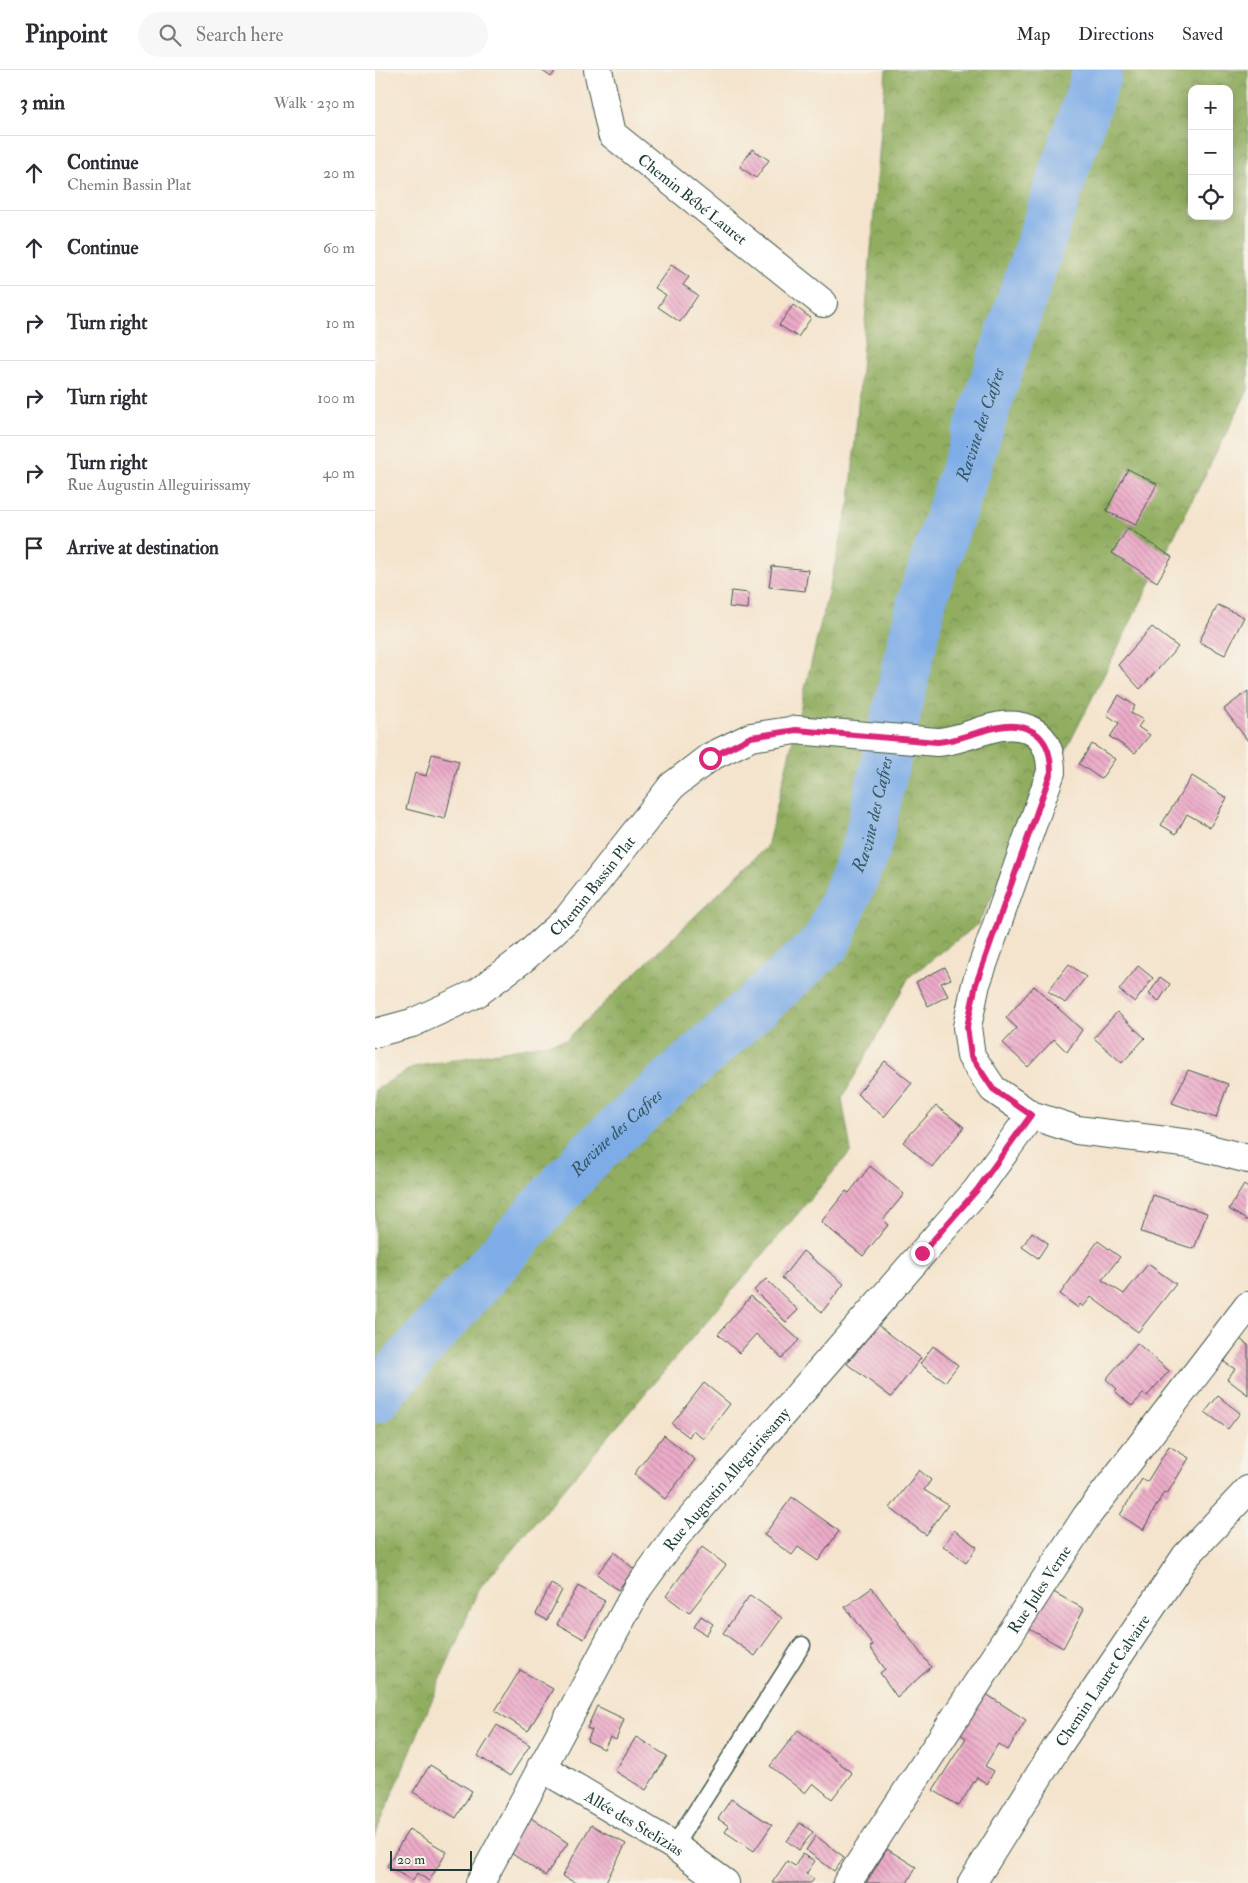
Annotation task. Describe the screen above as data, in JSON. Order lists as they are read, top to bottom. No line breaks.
{"streets":{"street":["Chemin Bébé Lauret","Chemin Bassin Plat","Rue Augustin Alleguirissamy","Rue Jules Verne","Chemin Lauret Calvaire","Allée des Stelizias"]},"crossings":[["Chemin Bassin Plat","Rue Augustin Alleguirissamy"],["Rue Augustin Alleguirissamy","Allée des Stelizias"]],"water":["Ravine des Cafres"],"scale_bar":"20 m","page":{"header":"Pinpoint","search":"Search here","nav":["Map","Directions","Saved"],"heading":["3 min","Walk · 230 m"],"map_buttons":["+","−"],"list":[["Continue","Chemin Bassin Plat","20 m"],["Continue","60 m"],["Turn right","10 m"],["Turn right","100 m"],["Turn right","Rue Augustin Alleguirissamy","40 m"],"Arrive at destination"],"scale":"20 m"}}
